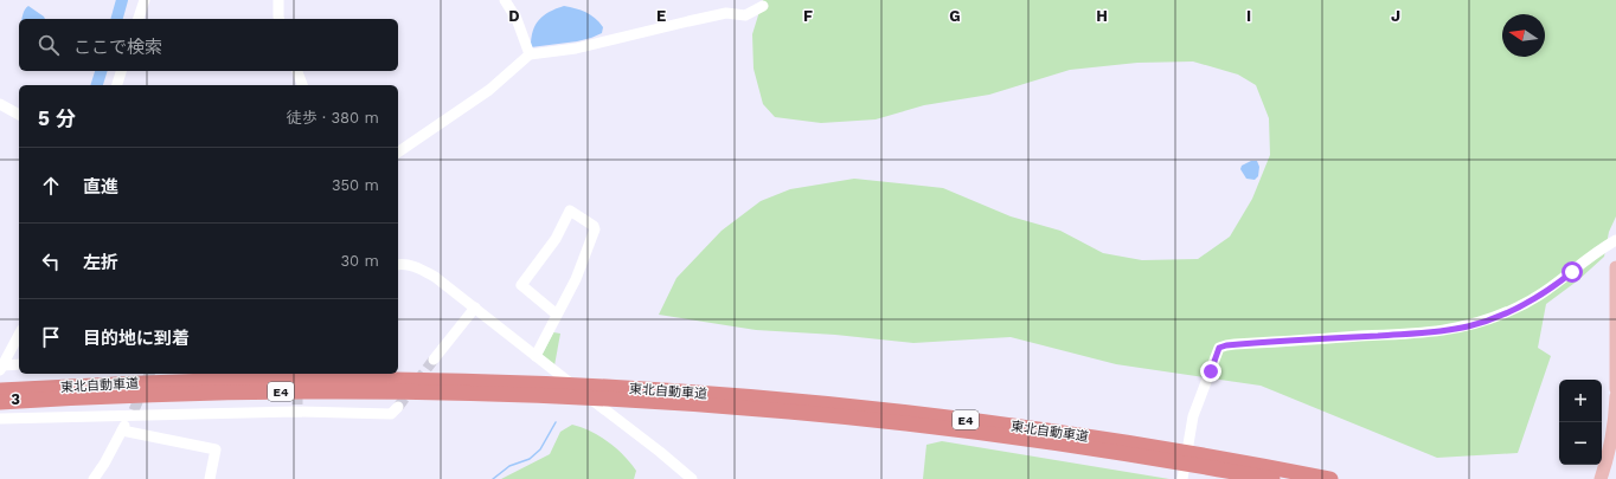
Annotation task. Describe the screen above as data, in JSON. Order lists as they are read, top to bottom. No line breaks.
{"streets":{"highway":["東北自動車道","E4"]},"north":"left","page":{"search":"ここで検索","heading":["5 分","徒歩 · 380 m"],"list":[["直進","350 m"],["左折","30 m"],"目的地に到着"],"map_buttons":["+","−"]},"grid":{"columns":["D","E","F","G","H","I","J"],"rows":["3"]}}
